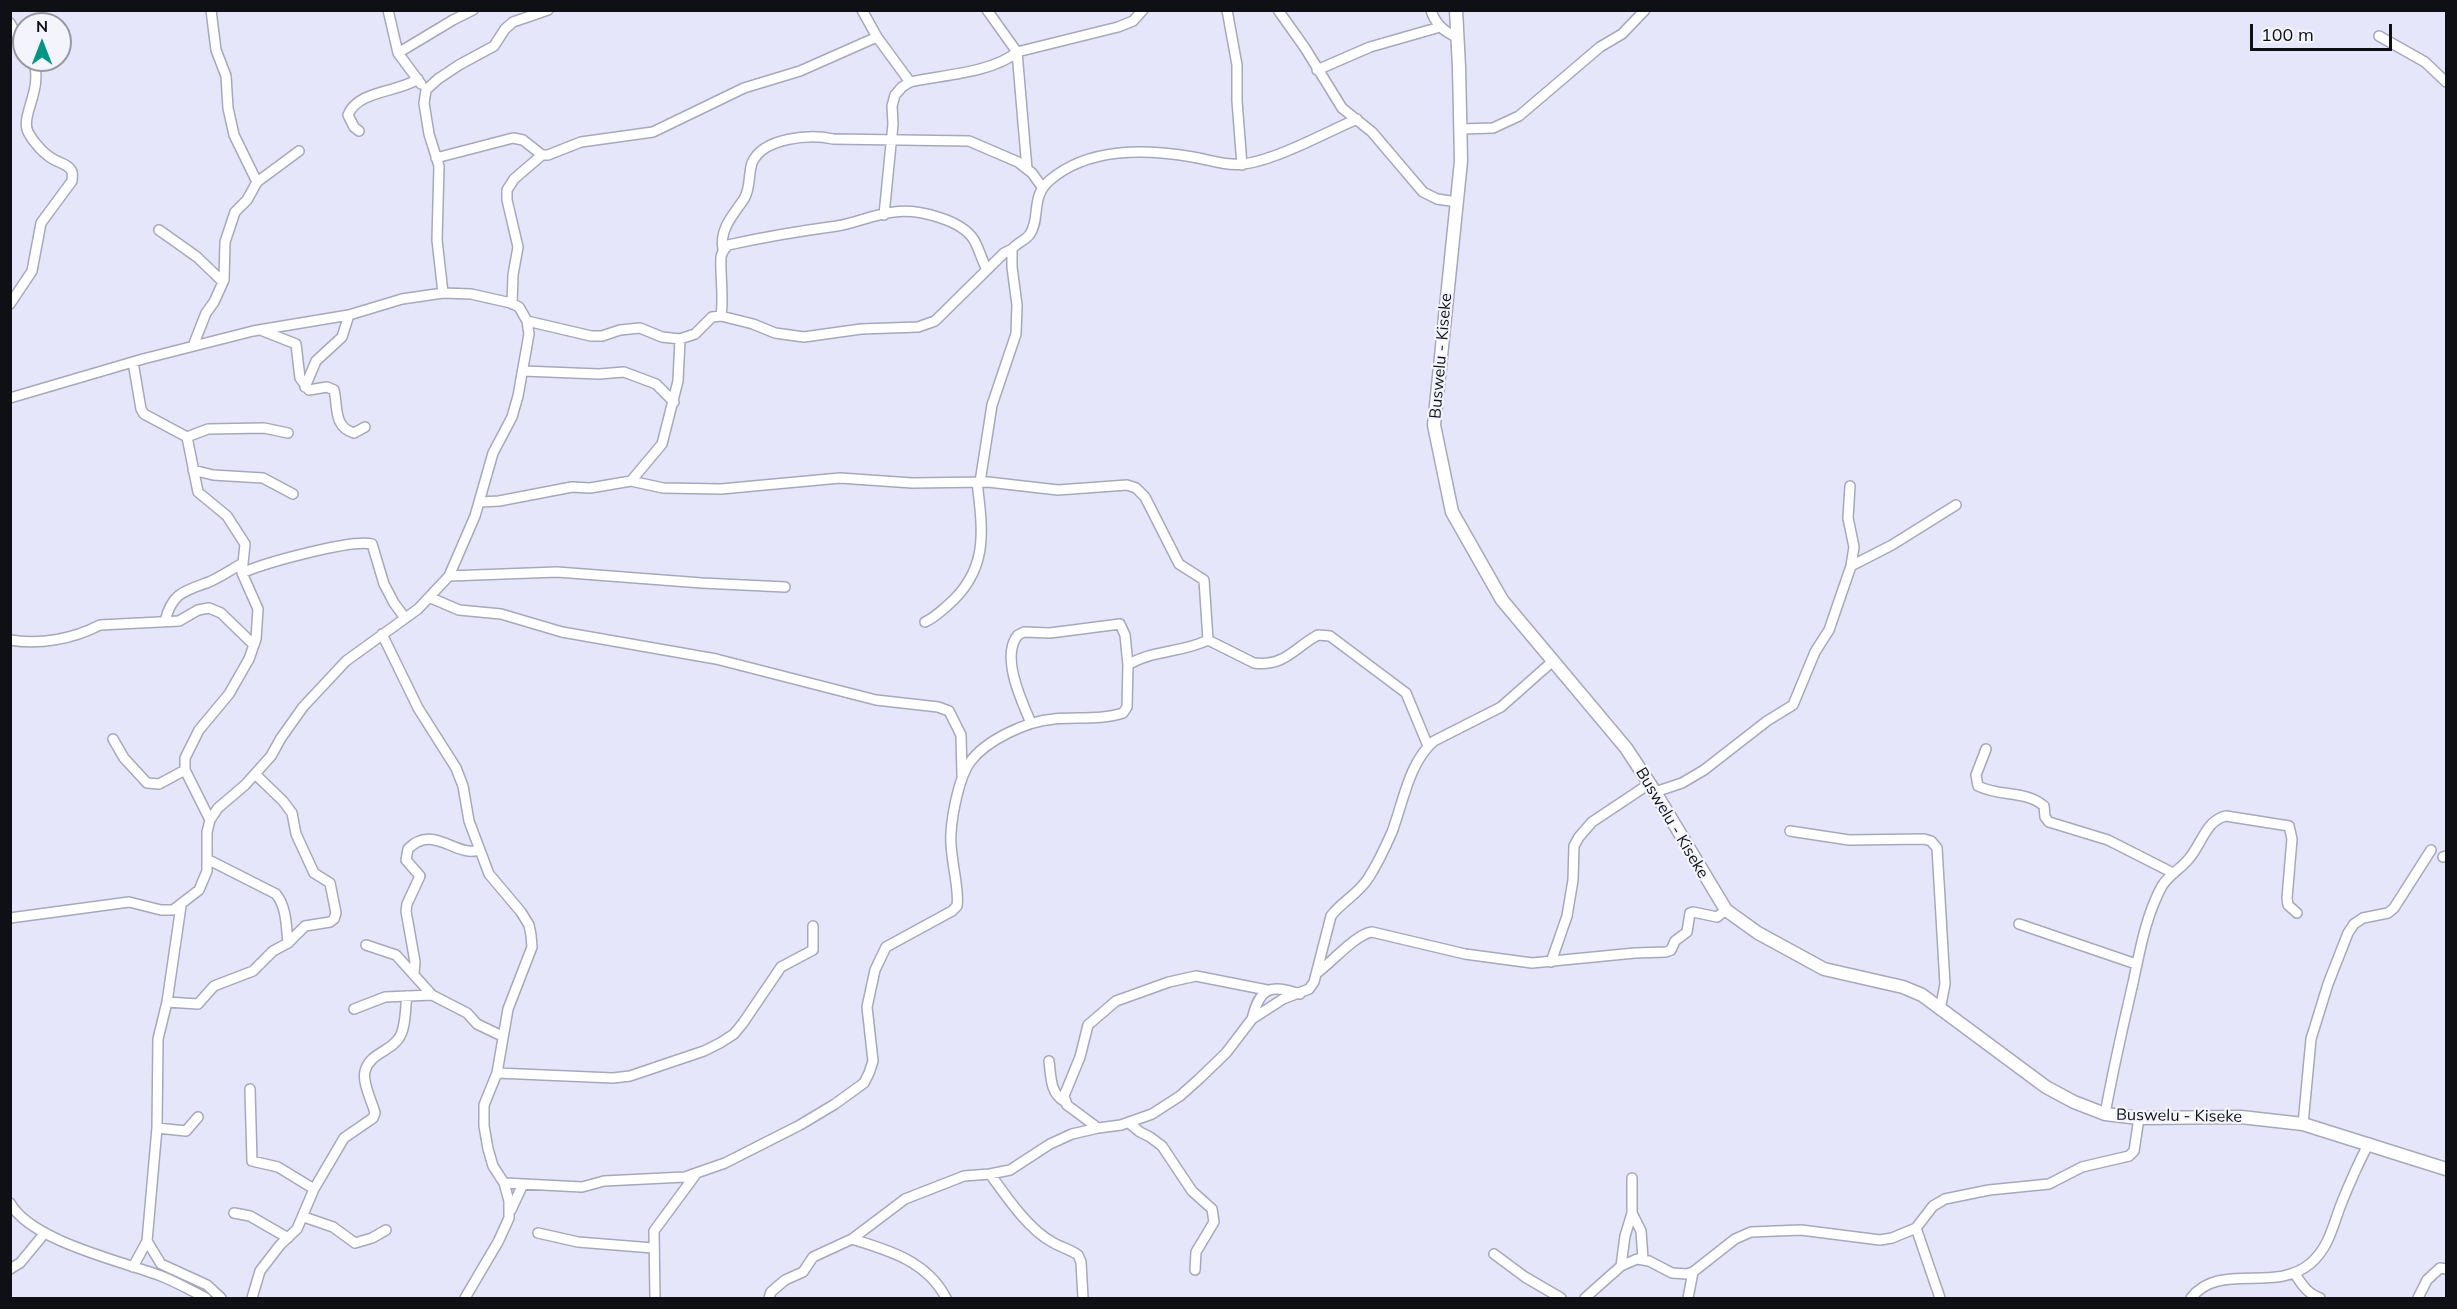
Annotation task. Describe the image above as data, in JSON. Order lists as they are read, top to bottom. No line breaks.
{"streets":{"main road":["Buswelu - Kiseke"]},"scale_bar":"100 m","north":"top"}
